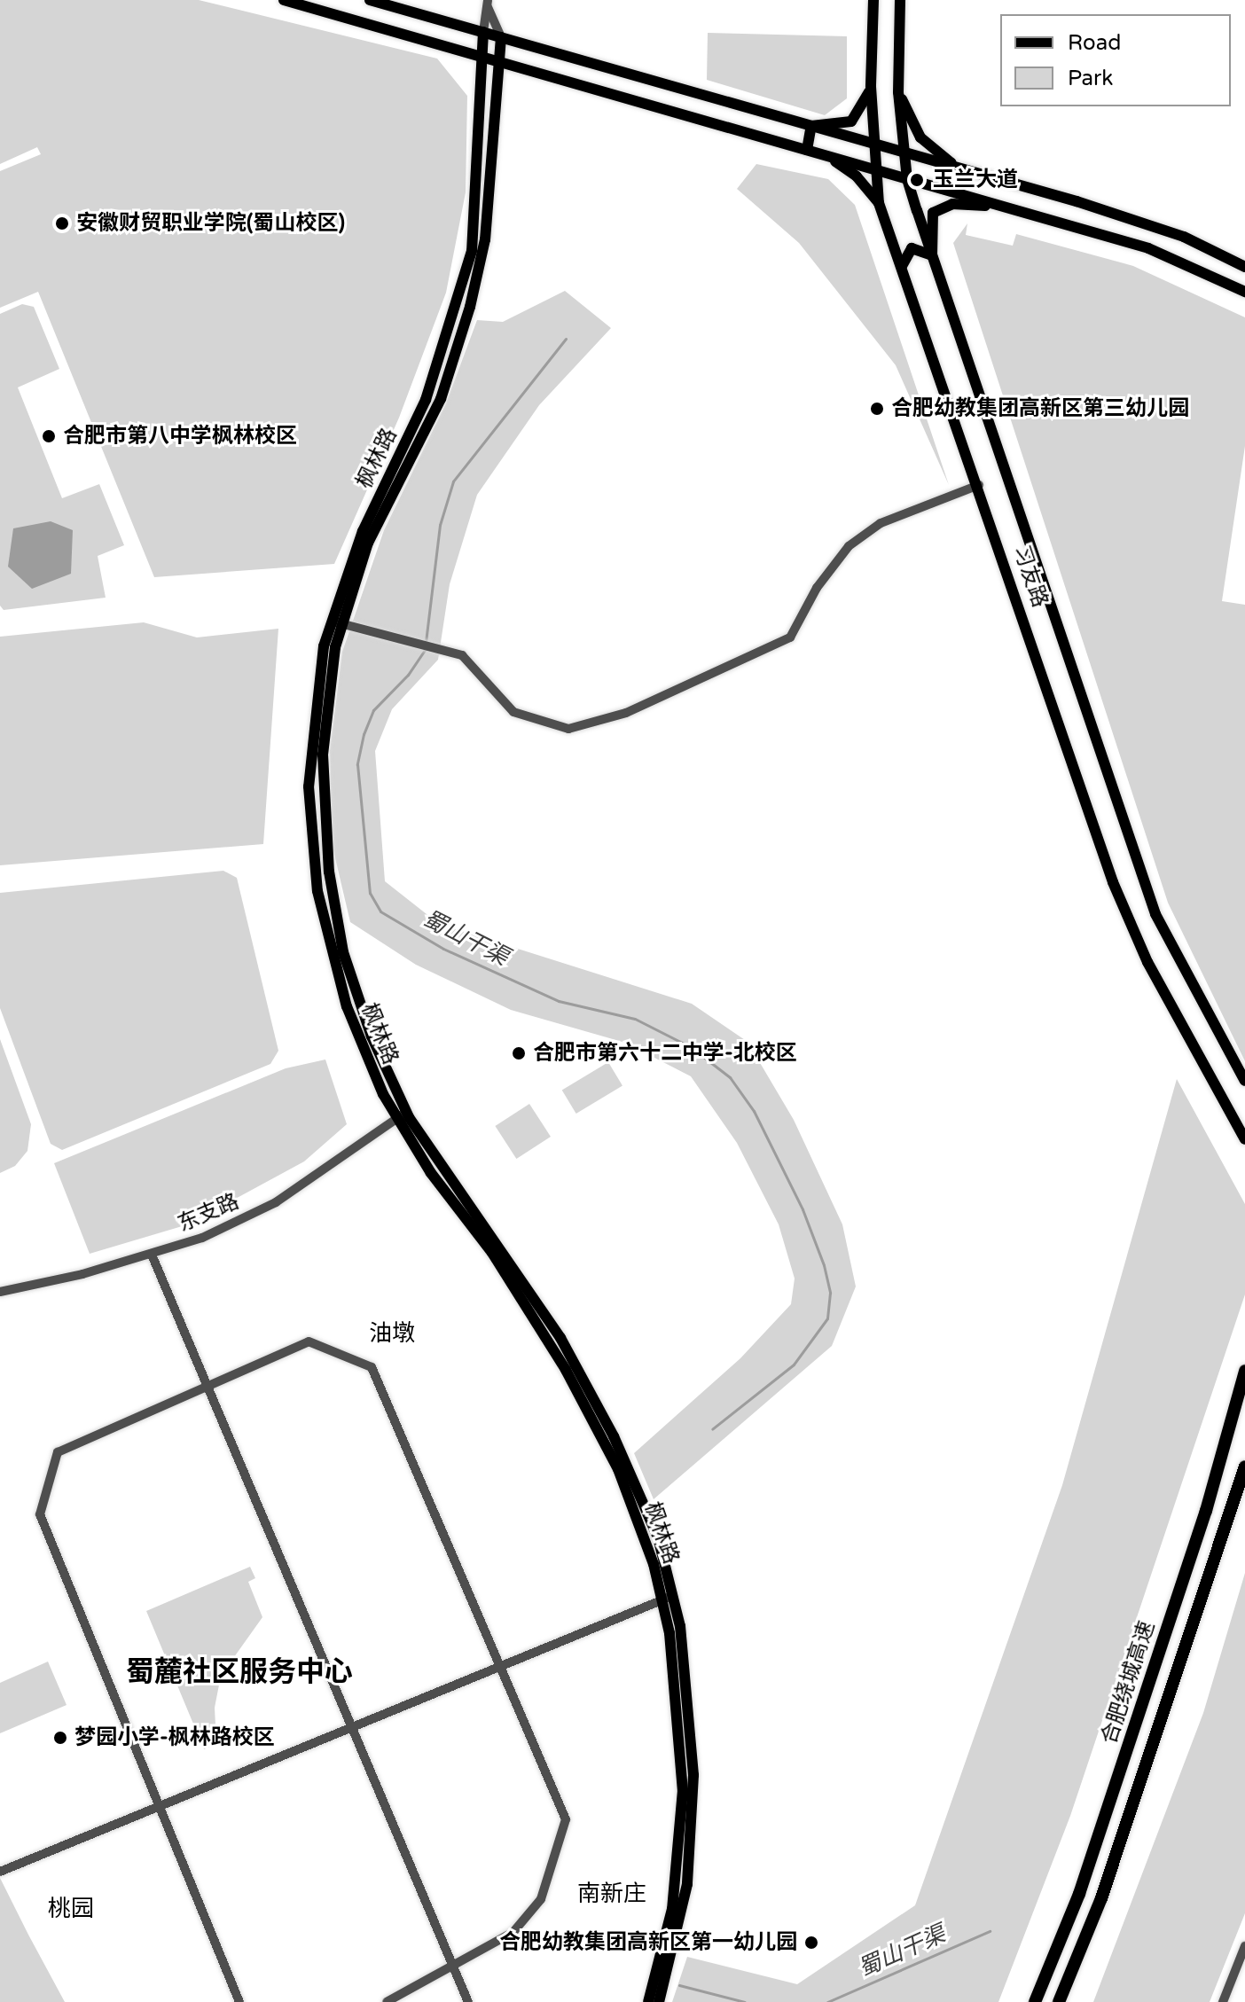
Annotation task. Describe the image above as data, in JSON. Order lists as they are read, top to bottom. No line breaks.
{"streets":{"highway":["合肥绕城高速"],"main road":["枫林路","习友路"],"street":["东支路"]},"crossings":[["枫林路","东支路"]],"districts":["油墩","蜀麓社区服务中心","南新庄","桃园"],"water":["蜀山干渠"],"places":["玉兰大道","安徽财贸职业学院(蜀山校区)","合肥幼教集团高新区第三幼儿园","合肥市第八中学枫林校区","合肥市第六十二中学-北校区","梦园小学-枫林路校区","合肥幼教集团高新区第一幼儿园"],"legend":["Road","Park"]}
